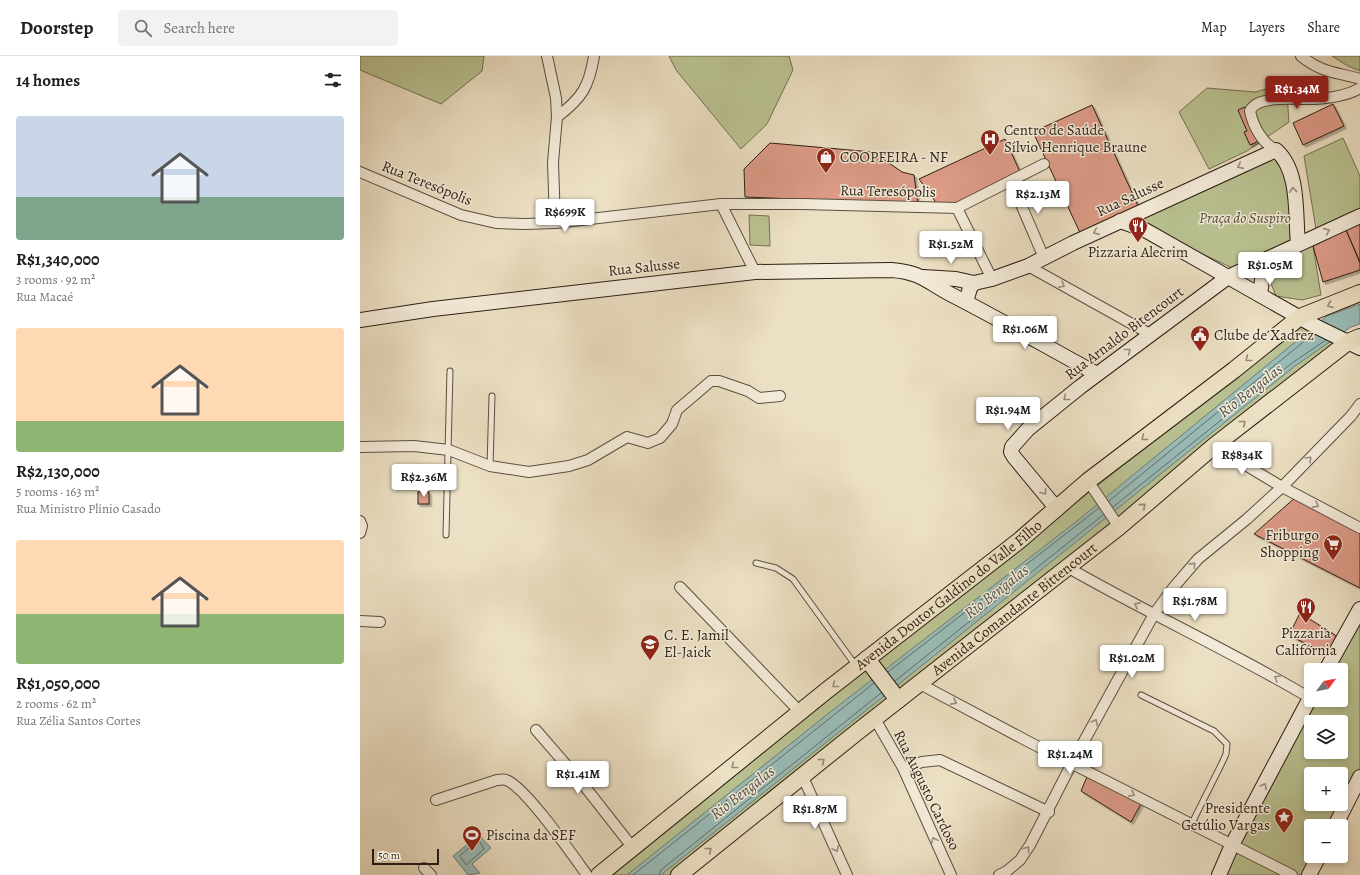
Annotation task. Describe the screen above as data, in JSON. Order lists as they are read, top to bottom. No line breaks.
{"streets":{"main road":["Avenida Doutor Galdino do Valle Filho","Avenida Comandante Bittencourt"],"street":["Rua Teresópolis","Rua Salusse","Rua Arnaldo Bitencourt","Rua Augusto Cardoso"]},"crossings":[["Rua Arnaldo Bitencourt","Avenida Doutor Galdino do Valle Filho"],["Avenida Comandante Bittencourt","Rua Augusto Cardoso"]],"one_way":["Avenida Doutor Galdino do Valle Filho","Avenida Comandante Bittencourt","Rua Augusto Cardoso"],"water":["Rio Bengalas"],"parks":["Praça do Suspiro"],"places":{"hospital":["Centro de Saúde Sílvio Henrique Braune"],"shop":["COOPFEIRA - NF"],"restaurant":["Pizzaria Alecrim","Pizzaria Califórnia"],"public building":["Clube de Xadrez"],"supermarket":["Friburgo Shopping"],"school or university":["C. E. Jamil El-Jaick"],"place":["Presidente Getúlio Vargas"],"sports":["Piscina da SEF"]},"scale_bar":"50 m","north":"top right","page":{"header":"Doorstep","search":"Search here","nav":["Map","Layers","Share"],"heading":"14 homes","price":["R$1.34M","R$2.13M","R$699K","R$1.52M","R$1.05M","R$1.06M","R$1.94M","R$834K","R$2.36M","R$1.78M","R$1.02M","R$1.24M","R$1.41M","R$1.87M"],"list":[{"name":"R$1,340,000","note":"3 rooms · 92 m² · Rua Macaé"},{"name":"R$2,130,000","note":"5 rooms · 163 m² · Rua Ministro Plínio Casado"},{"name":"R$1,050,000","note":"2 rooms · 62 m² · Rua Zélia Santos Cortes"}],"map_buttons":["+","−"],"scale":"50 m"}}
